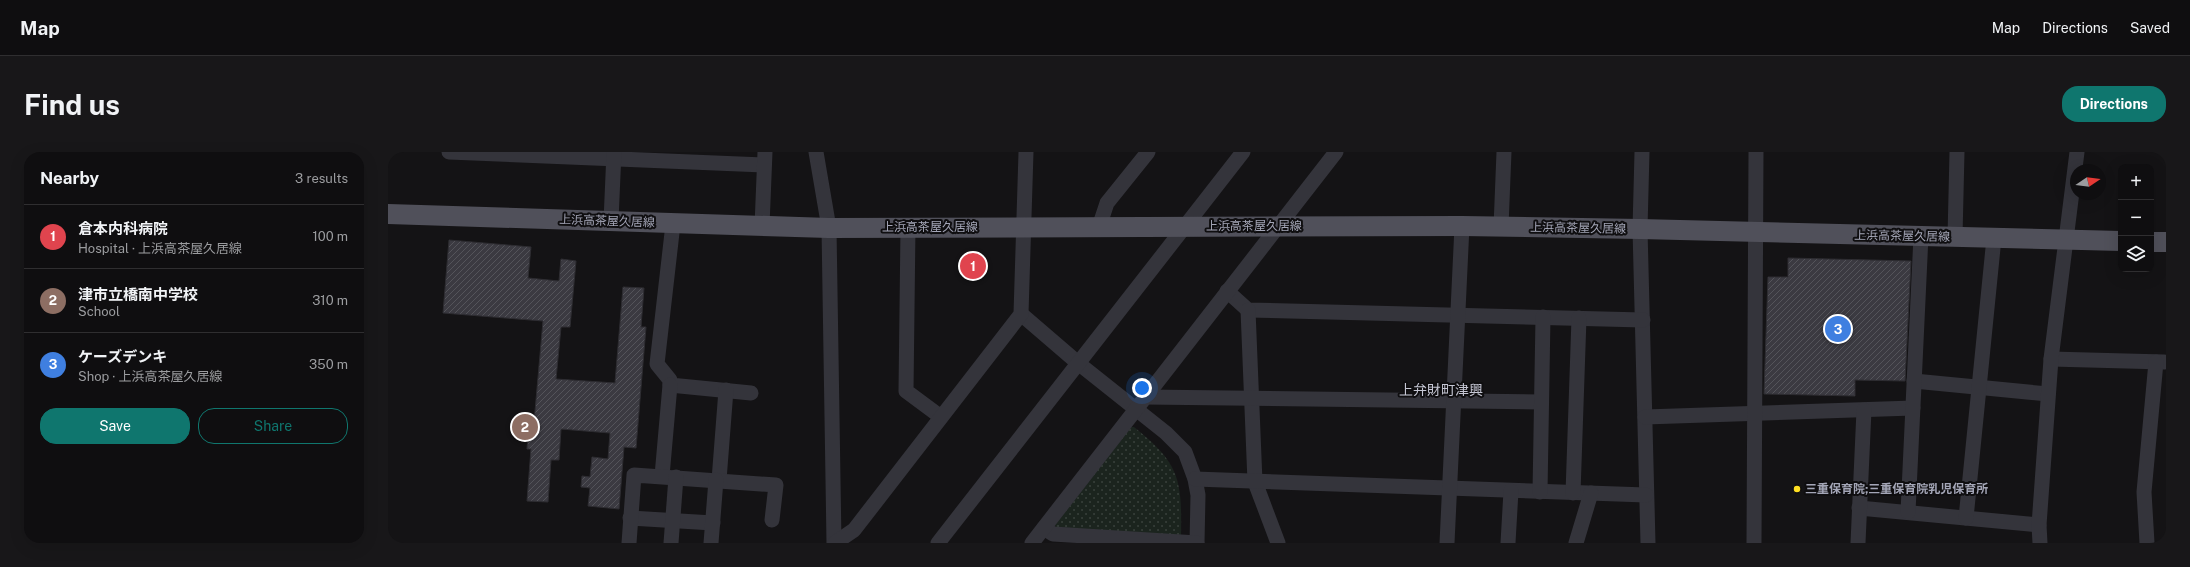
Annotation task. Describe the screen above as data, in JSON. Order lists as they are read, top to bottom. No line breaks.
{"streets":{"main road":["上浜高茶屋久居線"]},"districts":["上弁財町津興"],"places":["三重保育院;三重保育院乳児保育所"],"north":"right","page":{"header":"Map","nav":["Map","Directions","Saved"],"buttons":["Directions",["Save","Share"]],"title":"Find us","heading":["Nearby","3 results"],"map_buttons":["+","−"],"list":[{"mark":"1","name":"倉本内科病院","note":"Hospital · 上浜高茶屋久居線","value":"100 m"},{"mark":"2","name":"津市立橋南中学校","note":"School","value":"310 m"},{"mark":"3","name":"ケーズデンキ","note":"Shop · 上浜高茶屋久居線","value":"350 m"}],"pins":["1","3","2"]}}
